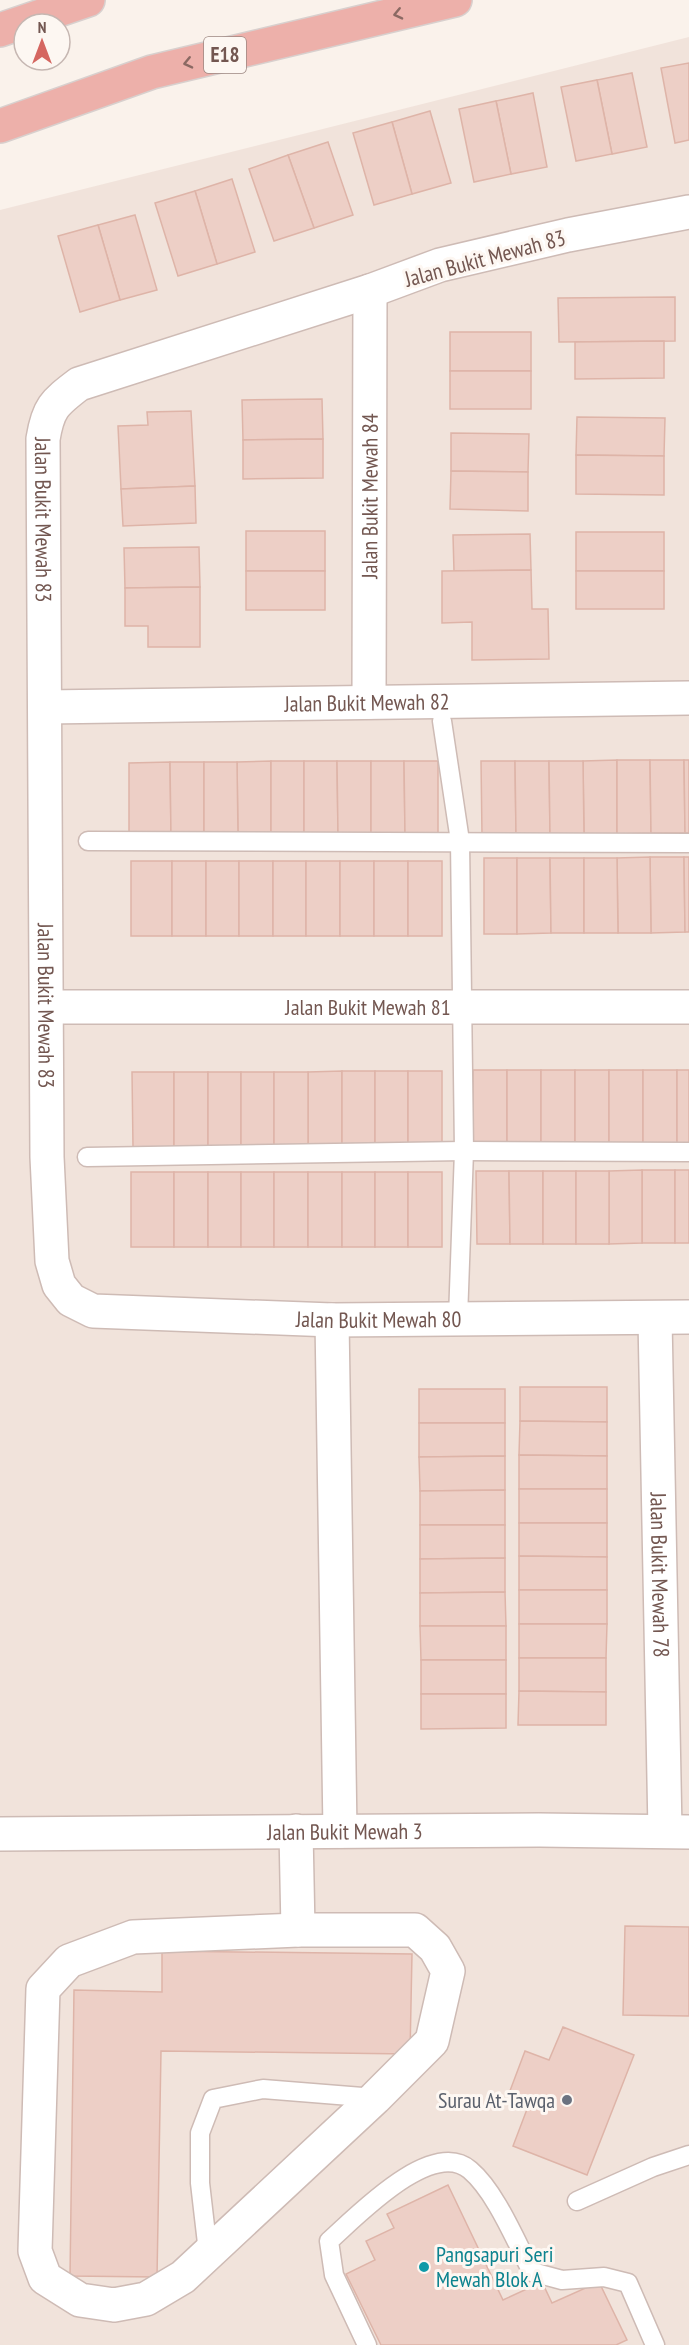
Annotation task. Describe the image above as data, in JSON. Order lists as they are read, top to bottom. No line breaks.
{"streets":{"highway":["E18"],"street":["Jalan Bukit Mewah 83","Jalan Bukit Mewah 84","Jalan Bukit Mewah 82","Jalan Bukit Mewah 81","Jalan Bukit Mewah 80","Jalan Bukit Mewah 78","Jalan Bukit Mewah 3"]},"crossings":[["Jalan Bukit Mewah 83","Jalan Bukit Mewah 84"],["Jalan Bukit Mewah 83","Jalan Bukit Mewah 82"],["Jalan Bukit Mewah 83","Jalan Bukit Mewah 81"],["Jalan Bukit Mewah 83","Jalan Bukit Mewah 80"],["Jalan Bukit Mewah 84","Jalan Bukit Mewah 82"],["Jalan Bukit Mewah 80","Jalan Bukit Mewah 78"],["Jalan Bukit Mewah 78","Jalan Bukit Mewah 3"]],"places":["Surau At-Tawqa","Pangsapuri Seri Mewah Blok A"],"north":"top"}
